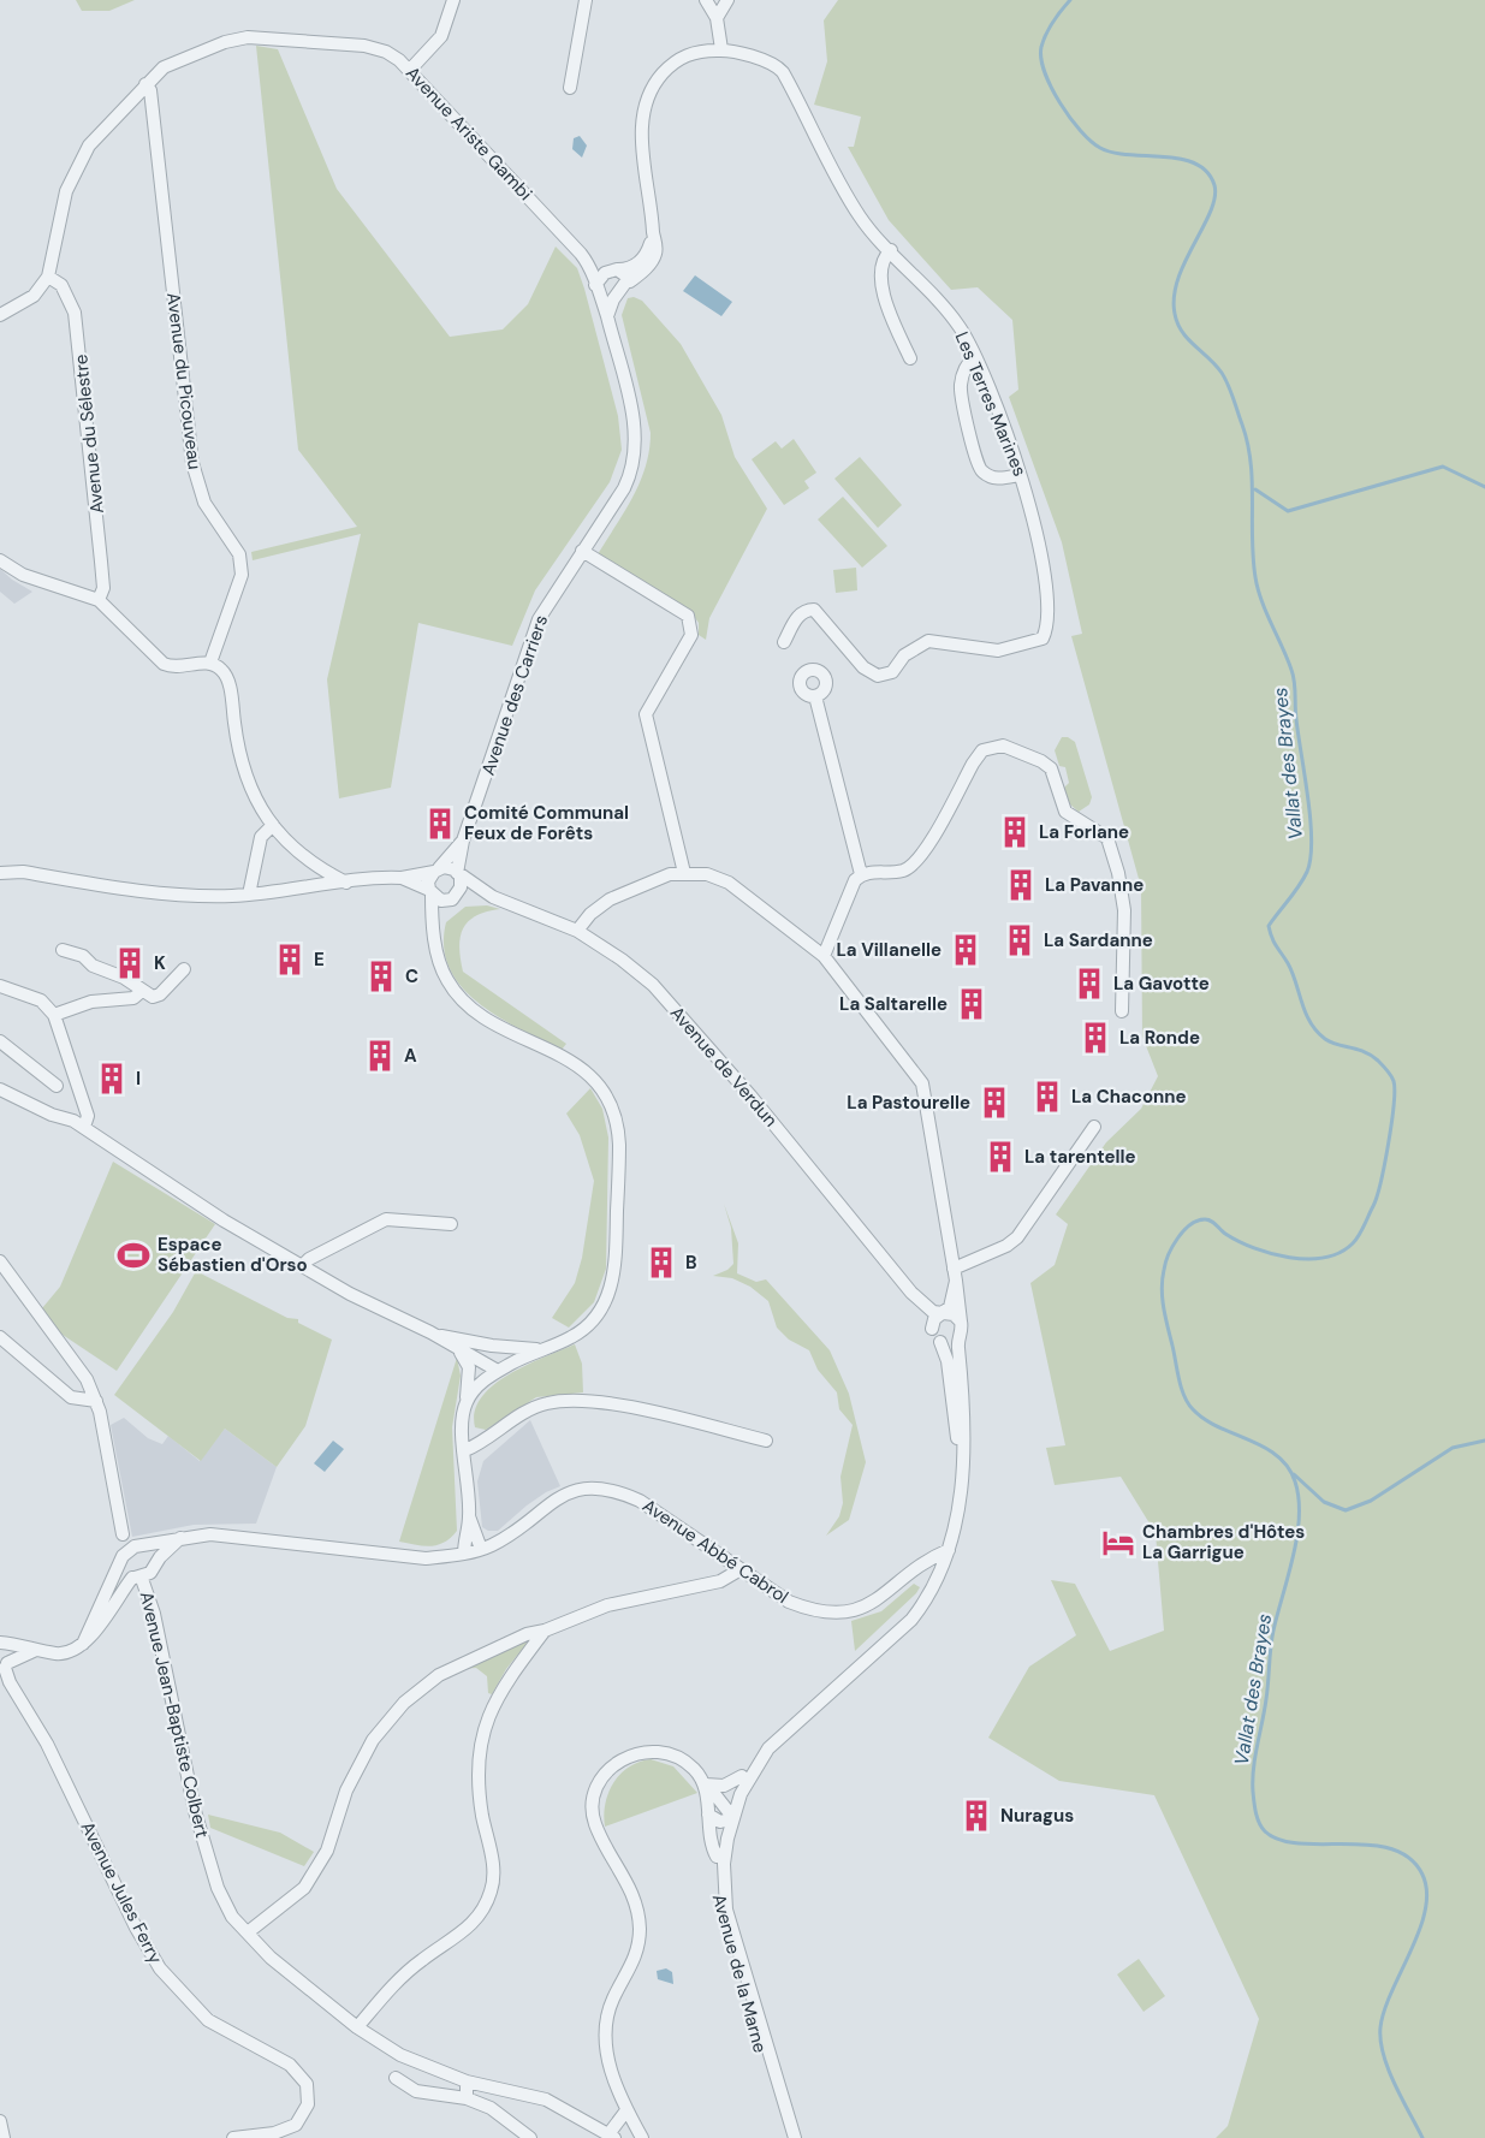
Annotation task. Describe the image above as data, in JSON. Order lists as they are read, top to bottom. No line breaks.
{"streets":{"street":["Avenue Ariste Gambi","Avenue du Picouveau","Les Terres Marines","Avenue du Sélestre","Avenue des Carriers","Avenue de Verdun","Avenue Abbé Cabrol","Avenue Jean-Baptiste Colbert","Avenue Jules Ferry","Avenue de la Marne"]},"crossings":[["Avenue Ariste Gambi","Avenue du Picouveau"],["Avenue Ariste Gambi","Les Terres Marines"],["Avenue Ariste Gambi","Avenue du Sélestre"],["Avenue Ariste Gambi","Avenue des Carriers"],["Les Terres Marines","Avenue des Carriers"],["Avenue des Carriers","Avenue de Verdun"],["Avenue Abbé Cabrol","Avenue Jean-Baptiste Colbert"],["Avenue Abbé Cabrol","Avenue de la Marne"]],"water":["Vallat des Brayes"],"places":{"building":["Comité Communal Feux de Forêts","La Forlane","La Pavanne","La Sardanne","La Villanelle","E","K","C","La Gavotte","La Saltarelle","La Ronde","A","I","La Chaconne","La Pastourelle","La tarentelle","B","Nuragus"],"sports":["Espace Sébastien d'Orso"],"hotel":["Chambres d'Hôtes La Garrigue"]}}
